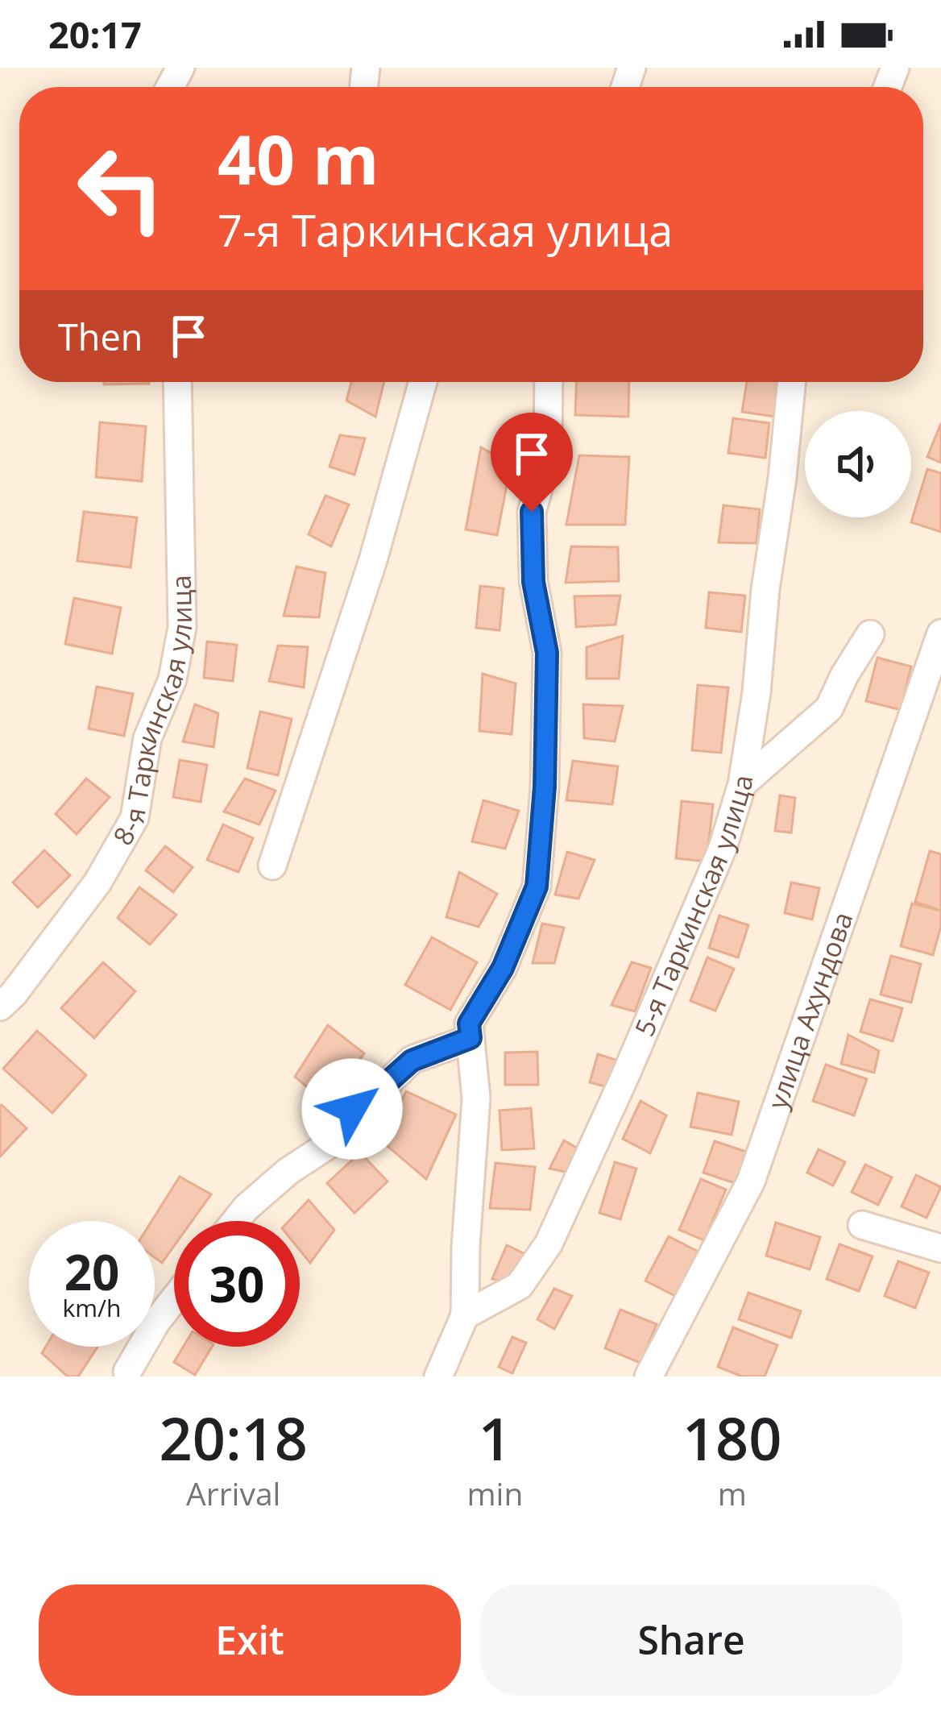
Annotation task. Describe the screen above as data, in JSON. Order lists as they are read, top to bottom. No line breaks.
{"streets":{"street":["8-я Таркинская улица","5-я Таркинская улица","улица Ахундова"]},"page":{"status":"20:17","turn":["40 m","7-я Таркинская улица"],"then":"Then","speed":"20 km/h","limit":"30","eta":["20:18","Arrival","1","min","180","m"],"buttons":["Exit","Share"]}}
